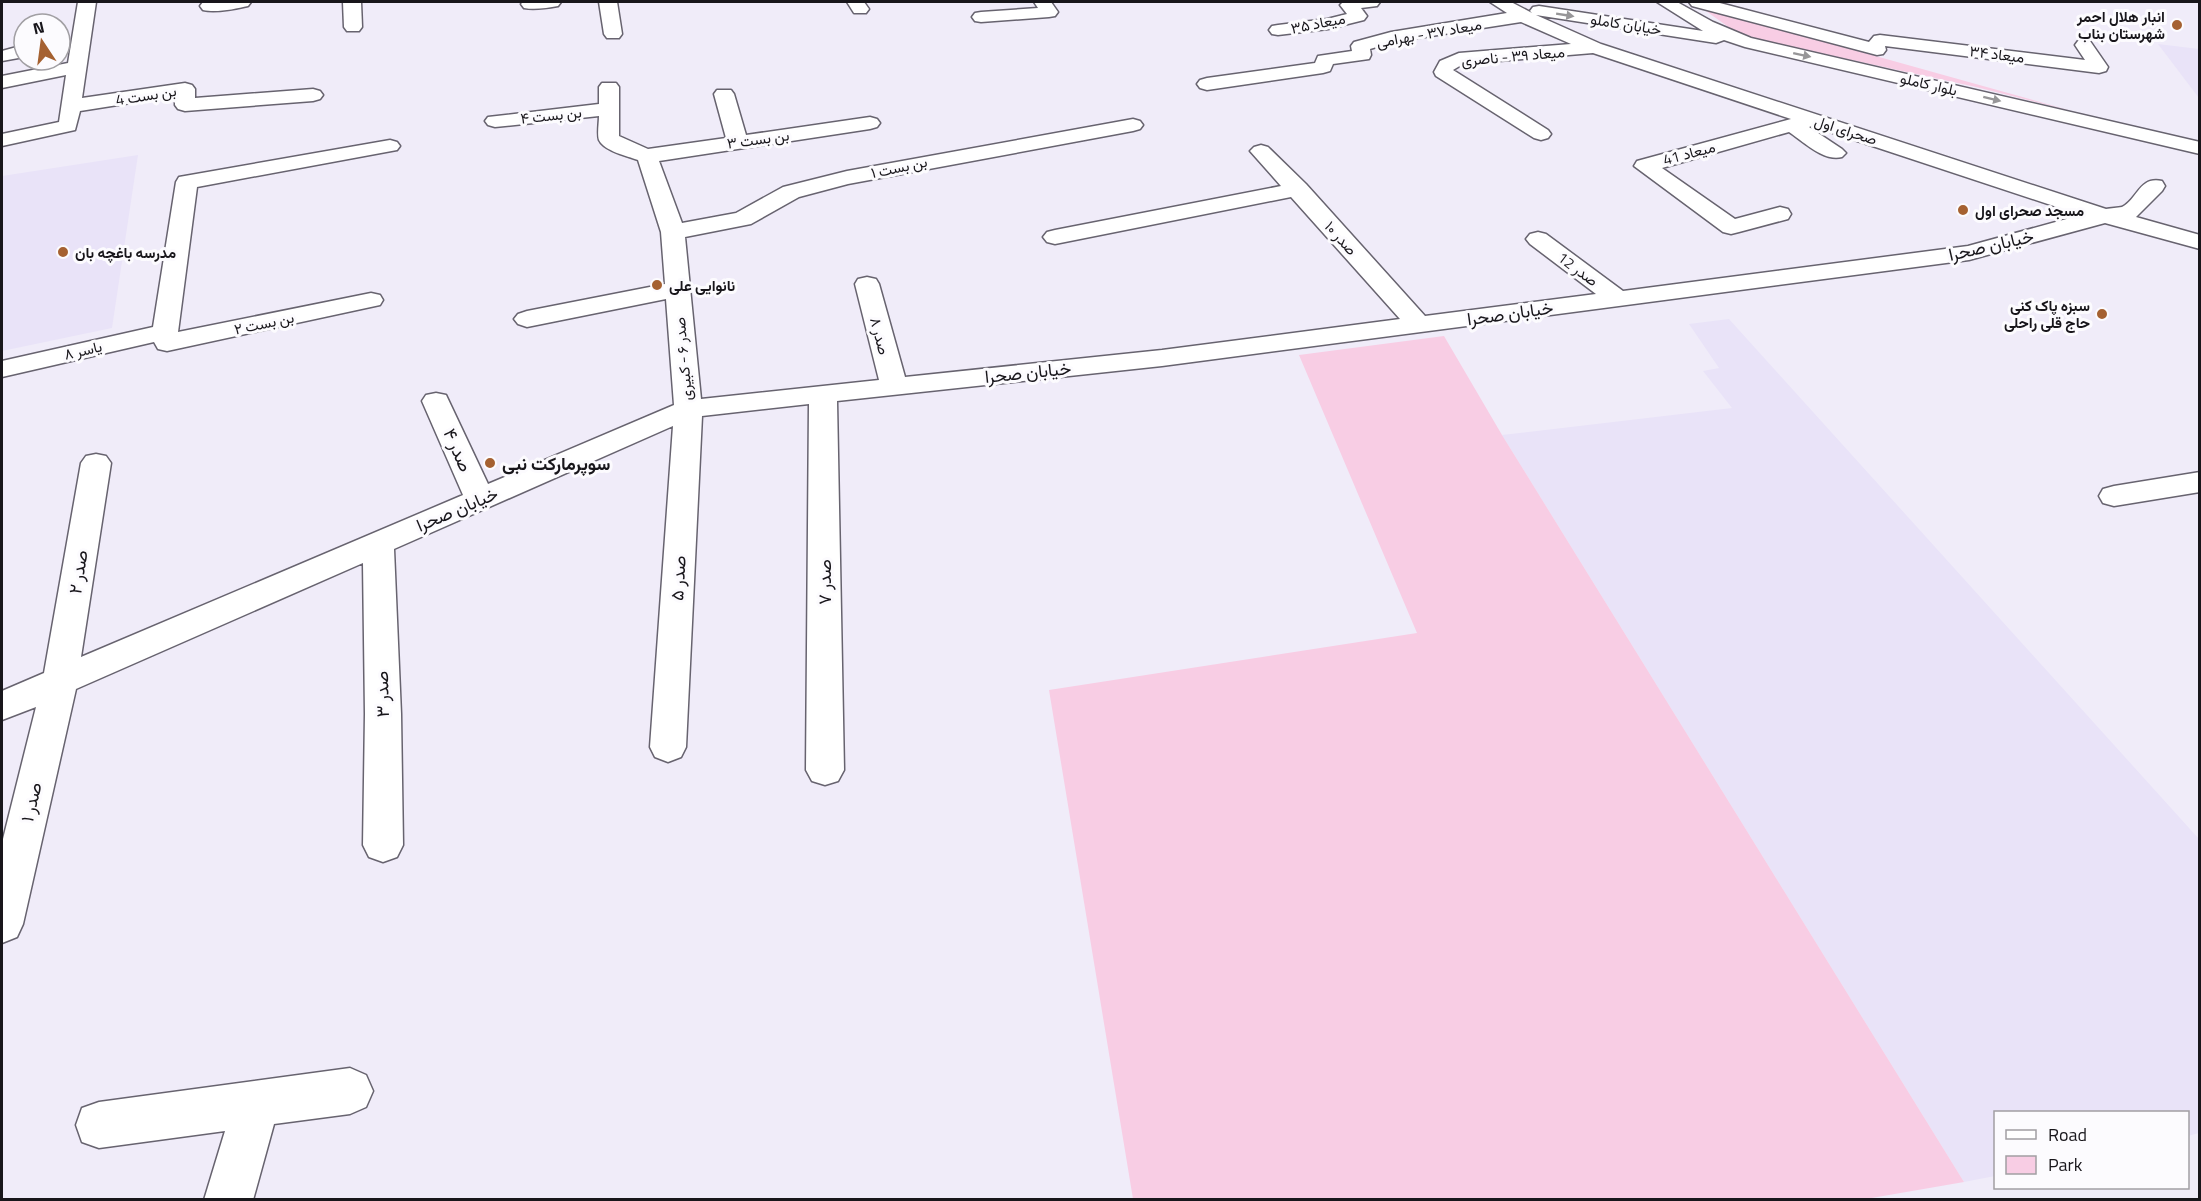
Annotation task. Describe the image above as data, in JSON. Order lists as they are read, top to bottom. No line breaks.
{"streets":{"street":["میعاد ۳۵","خیابان کاملو","میعاد ۳۷ - بهرامی","میعاد ۳۴","میعاد ۳۹ - ناصری","بلوار کاملو","بن بست 4","بن بست ۴","صحرای اول","بن بست ۳","میعاد 41","بن بست ۱","صدر ۱۰","خیابان صحرا","صدر 12","بن بست ۲","صدر ۸","یاسر ۸","صدر ۶ - کبیری","صدر ۴","صدر ۲","صدر ۵","صدر ۷","صدر ۳","صدر ۱"]},"crossings":[["خیابان کاملو","میعاد ۳۷ - بهرامی"],["خیابان کاملو","بلوار کاملو"],["خیابان کاملو","صحرای اول"],["میعاد ۳۷ - بهرامی","صحرای اول"],["میعاد ۳۴","بلوار کاملو"],["میعاد ۳۹ - ناصری","صحرای اول"],["بن بست ۴","بن بست ۳"],["بن بست ۴","صدر ۶ - کبیری"],["صحرای اول","میعاد 41"],["صحرای اول","خیابان صحرا"],["بن بست ۳","صدر ۶ - کبیری"],["بن بست ۱","صدر ۶ - کبیری"],["صدر ۱۰","خیابان صحرا"],["خیابان صحرا","صدر 12"],["خیابان صحرا","صدر ۸"],["خیابان صحرا","صدر ۶ - کبیری"],["خیابان صحرا","صدر ۴"],["خیابان صحرا","صدر ۲"],["خیابان صحرا","صدر ۵"],["خیابان صحرا","صدر ۷"],["خیابان صحرا","صدر ۳"],["خیابان صحرا","صدر ۱"],["بن بست ۲","یاسر ۸"],["صدر ۶ - کبیری","صدر ۵"],["صدر ۲","صدر ۱"]],"one_way":["خیابان کاملو"],"places":["انبار هلال احمر شهرستان بناب","مسجد صحرای اول","مدرسه باغچه بان","نانوایی علی","سبزه پاک کنی حاج قلی راحلی","سوپرمارکت نبی"],"legend":["Road","Park"],"north":"top"}
